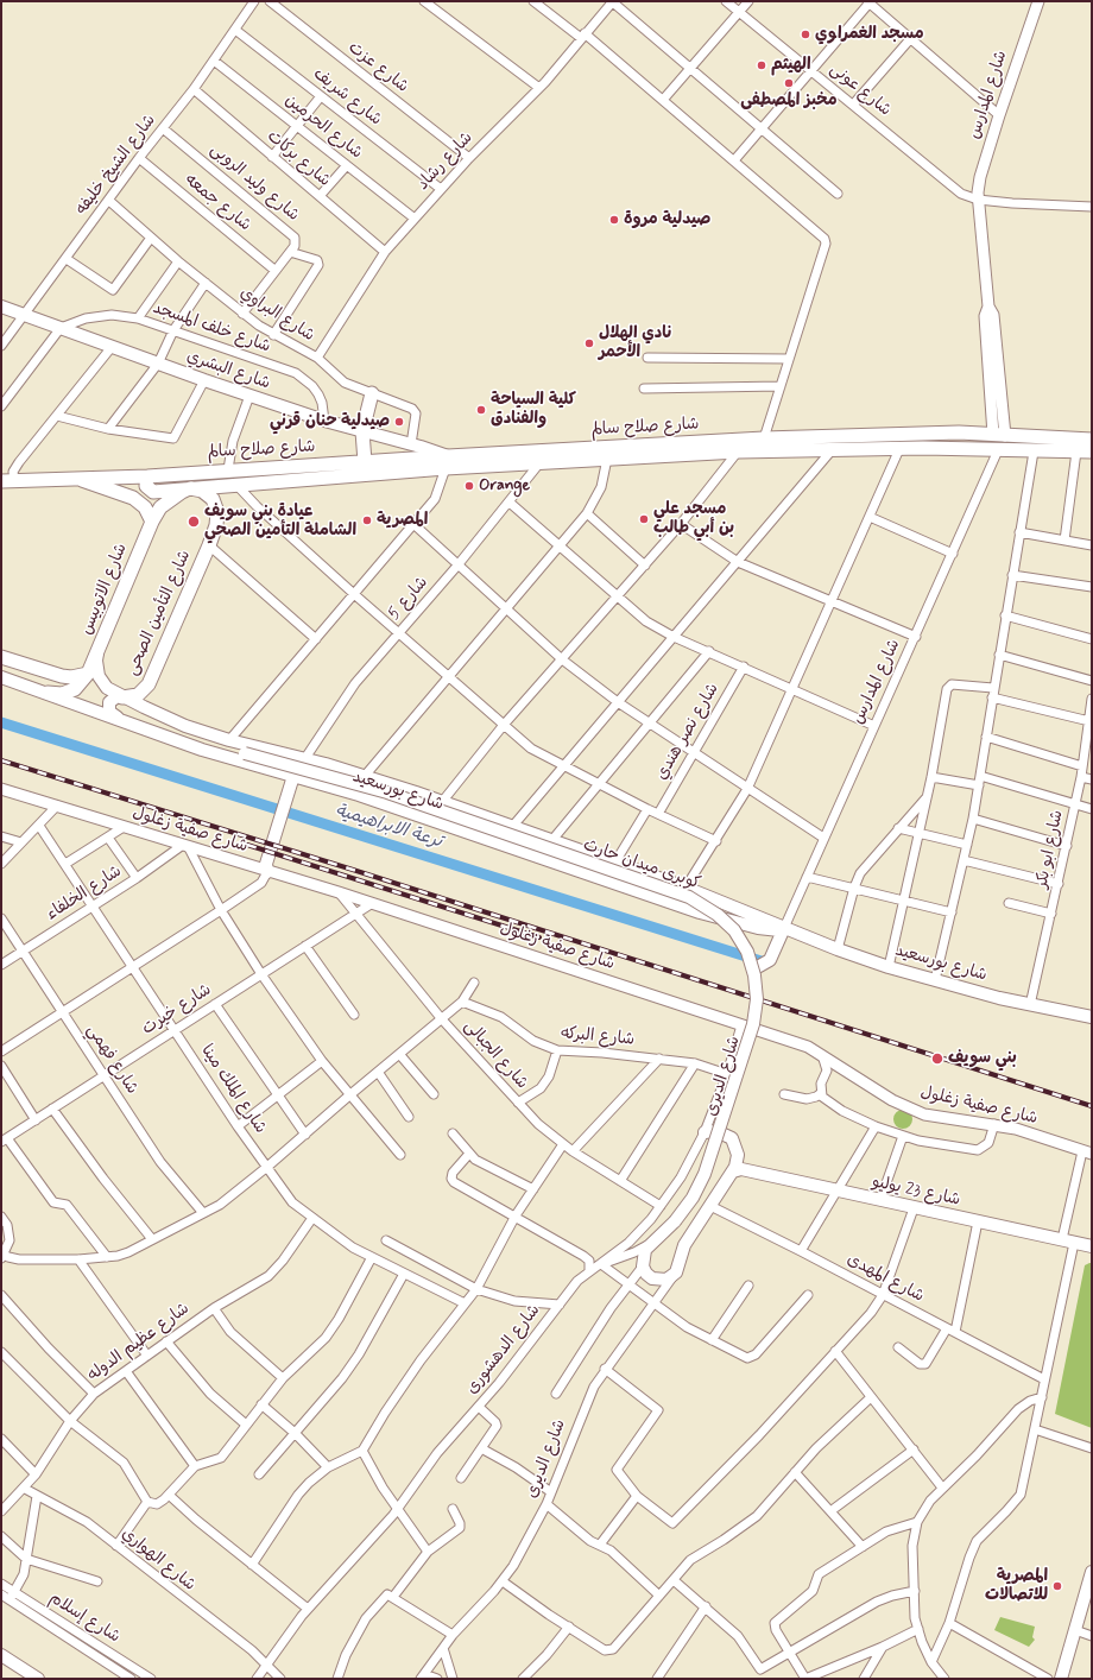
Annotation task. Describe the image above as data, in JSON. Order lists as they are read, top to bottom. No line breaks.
{"streets":{"main road":["شارع البشري","شارع صلاح سالم","شارع الاتوبيس","شارع التأمين الصحى","شارع بورسعيد","كوبرى ميدان حارث","شارع الديرى","شارع 23 يوليو"],"street":["شارع عزت","شارع عونى","شارع المدارس","شارع شريف","شارع الحرمين","شارع بركات","شارع رشاد","شارع الشيخ خليفه","شارع وليد الروبى","شارع جمعه","شارع البراوي","شارع خلف المسجد","شارع 5","شارع نصر هندي","شارع صفية زغلول","شارع ابو بكر","شارع الخلفاء","شارع خيرت","شارع البركه","شارع الجبالى","شارع فهمي","شارع الملك مينا","شارع المهدى","شارع عظيم الدوله","شارع الدهشورى","شارع الهواري","شارع إسلام"]},"crossings":[["شارع عزت","شارع رشاد"],["شارع عونى","شارع المدارس"],["شارع المدارس","شارع صلاح سالم"],["شارع المدارس","شارع بورسعيد"],["شارع شريف","شارع رشاد"],["شارع شريف","شارع الشيخ خليفه"],["شارع الحرمين","شارع رشاد"],["شارع الحرمين","شارع الشيخ خليفه"],["شارع بركات","شارع رشاد"],["شارع بركات","شارع الشيخ خليفه"],["شارع رشاد","شارع البراوي"],["شارع الشيخ خليفه","شارع وليد الروبى"],["شارع الشيخ خليفه","شارع جمعه"],["شارع الشيخ خليفه","شارع البراوي"],["شارع الشيخ خليفه","شارع البشري"],["شارع البراوي","شارع البشري"],["شارع خلف المسجد","شارع البشري"],["شارع البشري","شارع صلاح سالم"],["شارع صلاح سالم","شارع الاتوبيس"],["شارع صلاح سالم","شارع 5"],["شارع صلاح سالم","شارع التأمين الصحى"],["شارع الاتوبيس","شارع التأمين الصحى"],["شارع الاتوبيس","شارع بورسعيد"],["شارع 5","شارع بورسعيد"],["شارع التأمين الصحى","شارع بورسعيد"],["شارع بورسعيد","شارع ابو بكر"],["شارع بورسعيد","كوبرى ميدان حارث"],["شارع صفية زغلول","شارع الخلفاء"],["شارع صفية زغلول","شارع خيرت"],["شارع صفية زغلول","شارع الجبالى"],["شارع صفية زغلول","شارع الديرى"],["شارع صفية زغلول","شارع الدهشورى"],["كوبرى ميدان حارث","شارع الدهشورى"],["شارع الخلفاء","شارع فهمي"],["شارع الخلفاء","شارع الملك مينا"],["شارع خيرت","شارع الجبالى"],["شارع خيرت","شارع فهمي"],["شارع خيرت","شارع الملك مينا"],["شارع البركه","شارع الديرى"],["شارع البركه","شارع الدهشورى"],["شارع الجبالى","شارع الدهشورى"],["شارع الديرى","شارع 23 يوليو"],["شارع الديرى","شارع المهدى"],["شارع الملك مينا","شارع عظيم الدوله"],["شارع عظيم الدوله","شارع الهواري"],["شارع الدهشورى","شارع الهواري"]],"water":["ترعة الابراهيمية"],"places":["مسجد الغمراوي","الهيثم","مخبز المصطفى","صيدلية مروة","نادي الهلال الأحمر","كلية السياحة والفنادق","صيدلية حنان قرني","Orange","مسجد علي بن أبي طالب","المصرية","عيادة بني سويف الشاملة التأمين الصحي","بني سويف","المصرية للاتصالات"]}
